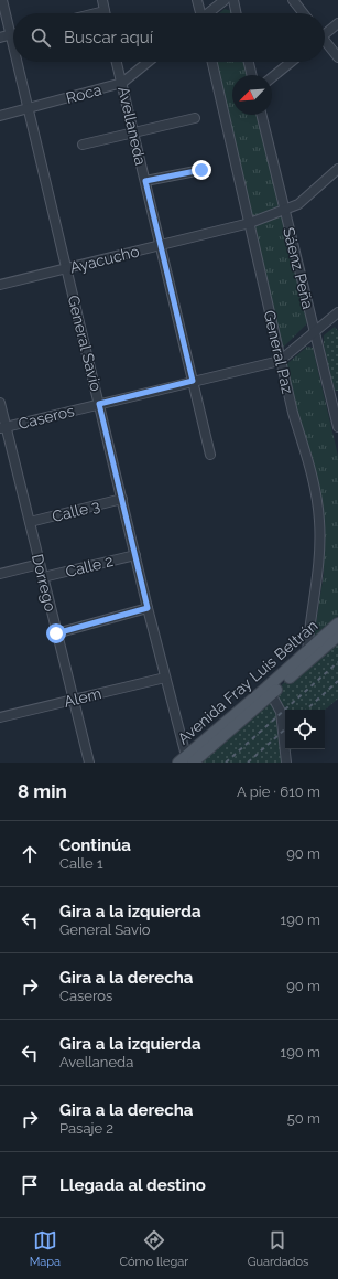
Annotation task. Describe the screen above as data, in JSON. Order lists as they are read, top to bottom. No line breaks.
{"streets":{"main road":["Avenida Fray Luis Beltrán"],"street":["Roca","Avellaneda","Ayacucho","Sáenz Peña","General Savio","General Paz","Caseros","Calle 3","Calle 2","Dorrego","Alem"]},"crossings":[["Roca","Avellaneda"],["Roca","General Savio"],["Avellaneda","Ayacucho"],["Avellaneda","Caseros"],["Ayacucho","Sáenz Peña"],["Ayacucho","General Savio"],["Ayacucho","General Paz"],["Sáenz Peña","Caseros"],["General Savio","Caseros"],["General Savio","Calle 3"],["General Savio","Calle 2"],["General Savio","Avenida Fray Luis Beltrán"],["General Savio","Alem"],["General Paz","Caseros"],["General Paz","Avenida Fray Luis Beltrán"],["Caseros","Dorrego"],["Calle 3","Dorrego"],["Calle 2","Dorrego"],["Dorrego","Alem"]],"north":"bottom left","page":{"search":"Buscar aquí","heading":["8 min","A pie · 610 m"],"list":[["Continúa","Calle 1","90 m"],["Gira a la izquierda","General Savio","190 m"],["Gira a la derecha","Caseros","90 m"],["Gira a la izquierda","Avellaneda","190 m"],["Gira a la derecha","Pasaje 2","50 m"],"Llegada al destino"],"nav":["Mapa","Cómo llegar","Guardados"]}}
